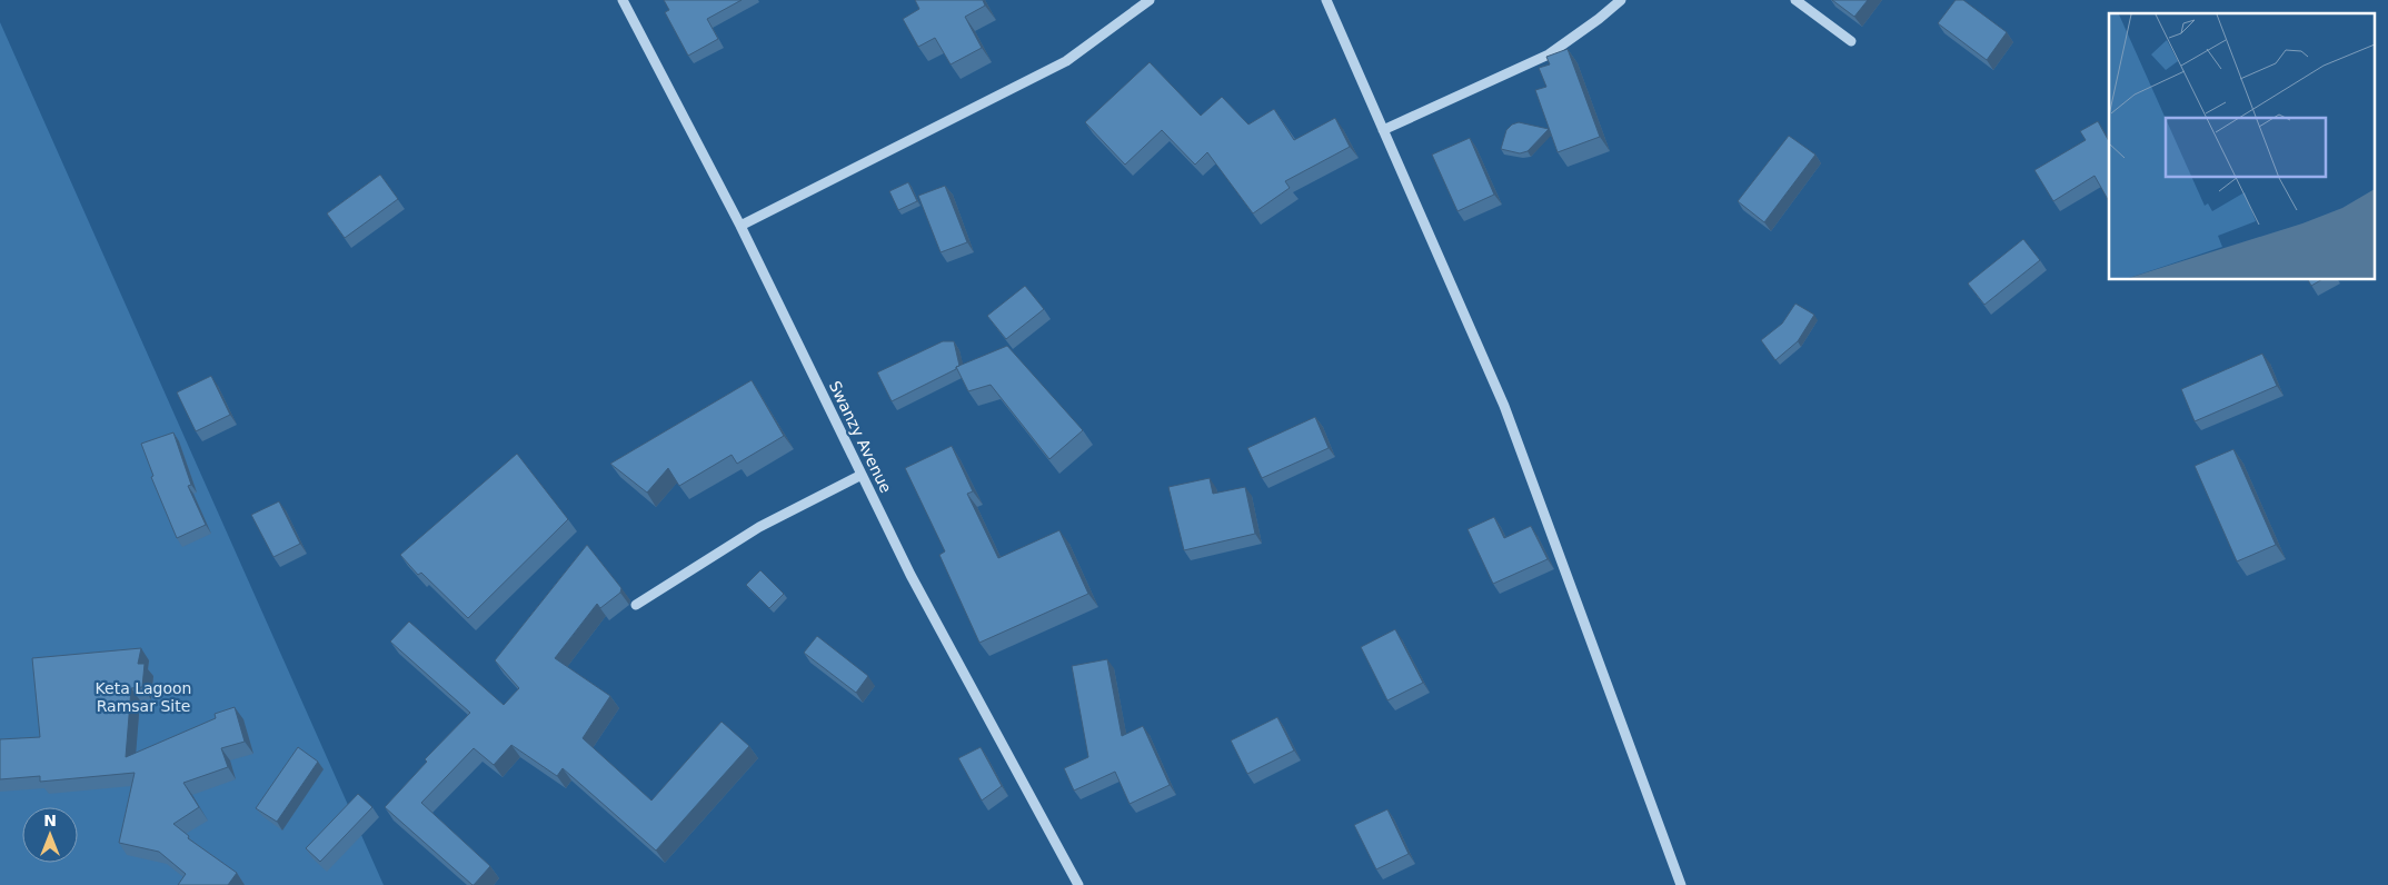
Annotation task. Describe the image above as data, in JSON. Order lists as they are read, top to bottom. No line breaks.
{"streets":{"street":["Swanzy Avenue"]},"parks":["Keta Lagoon Ramsar Site"],"north":"top"}
